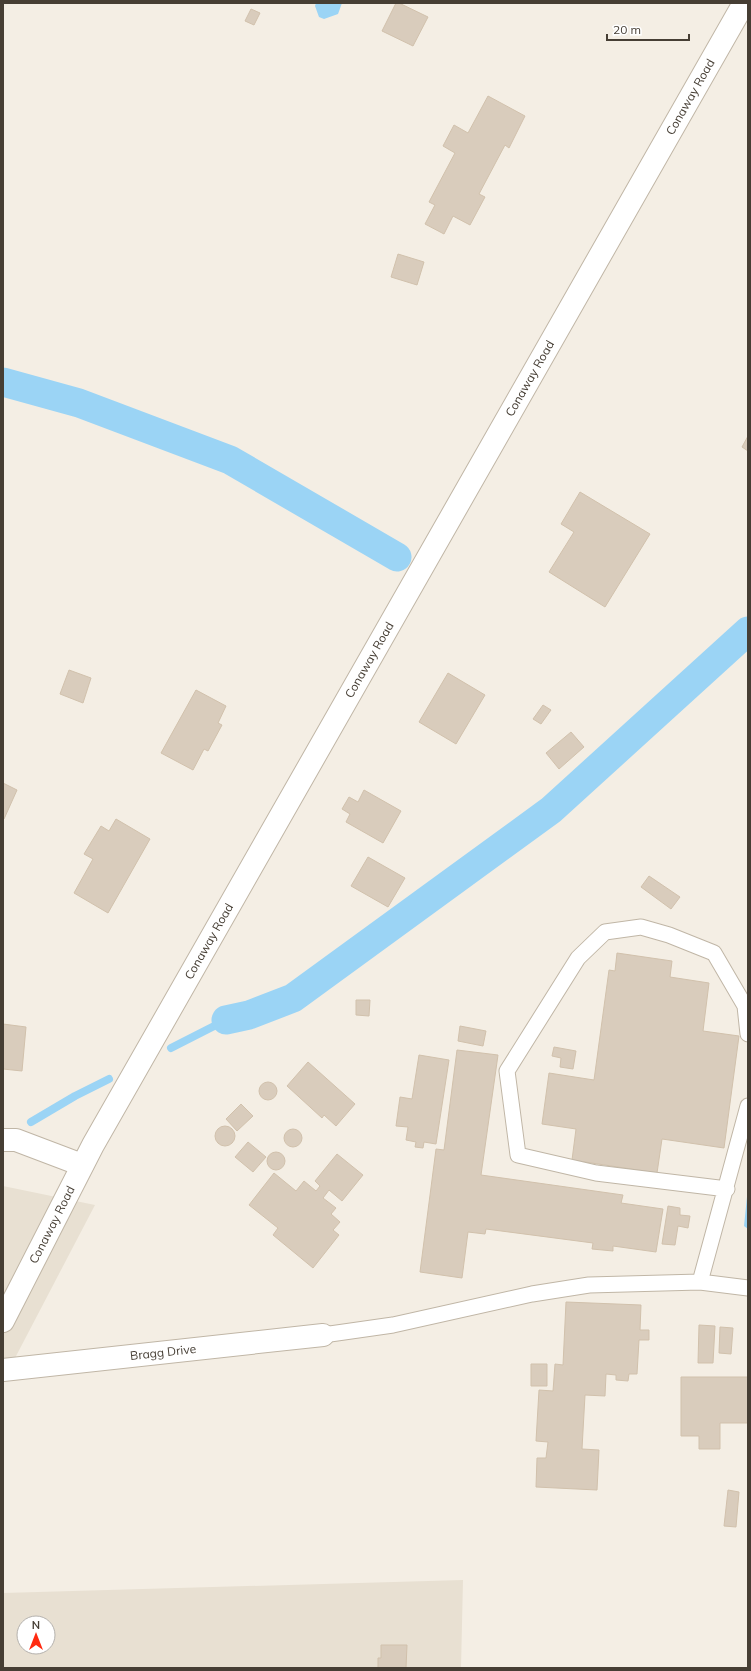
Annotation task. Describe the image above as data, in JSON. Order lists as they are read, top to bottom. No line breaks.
{"streets":{"street":["Conaway Road","Bragg Drive"]},"scale_bar":"20 m","north":"top"}
